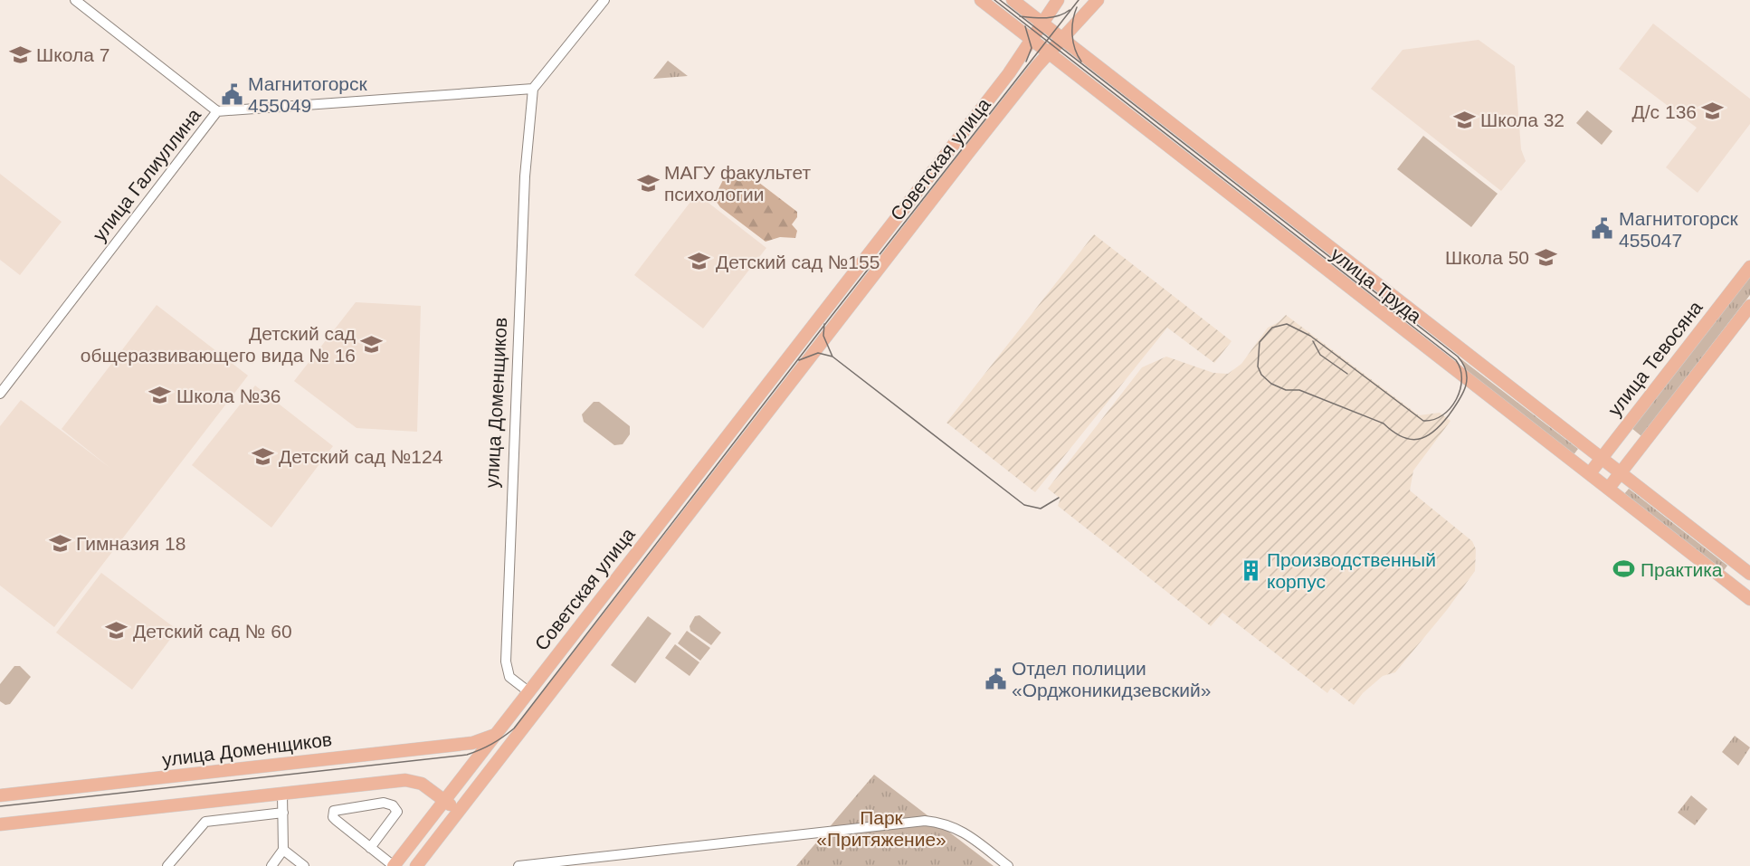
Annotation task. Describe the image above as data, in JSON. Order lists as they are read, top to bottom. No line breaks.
{"streets":{"main road":["Советская улица","улица Труда","улица Тевосяна","улица Доменщиков"],"street":["улица Галиуллина"]},"crossings":[["Советская улица","улица Труда"],["Советская улица","улица Доменщиков"],["улица Галиуллина","улица Доменщиков"],["улица Труда","улица Тевосяна"]],"parks":["Парк «Притяжение»"],"places":{"school or university":["Школа 7","Д/с 136","Школа 32","МАГУ факультет психологии","Школа 50","Детский сад №155","Детский сад общеразвивающего вида № 16","Школа №36","Детский сад №124","Гимназия 18","Детский сад № 60"],"public building":["Магнитогорск 455049","Магнитогорск 455047","Отдел полиции «Орджоникидзевский»"],"sports":["Практика"],"building":["Производственный корпус"]}}
